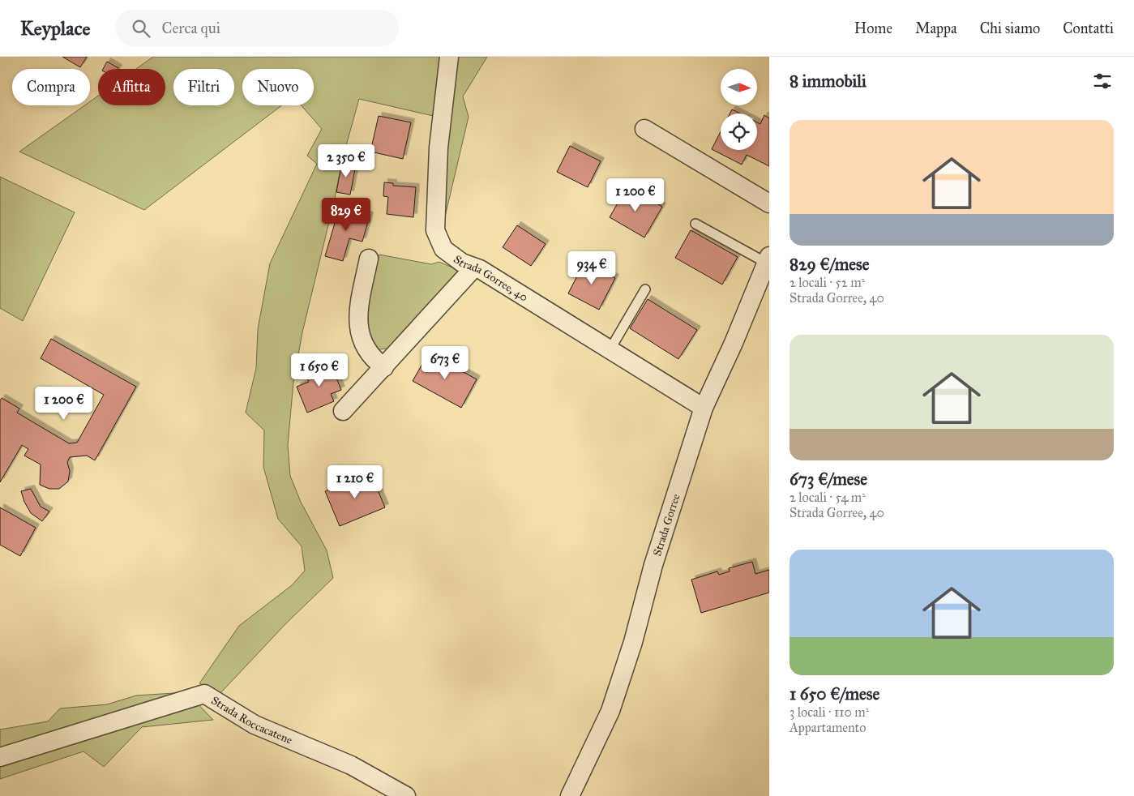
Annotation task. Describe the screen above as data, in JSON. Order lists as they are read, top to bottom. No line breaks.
{"streets":{"street":["Strada Gorree, 40","Strada Gorree","Strada Roccacatene"]},"crossings":[["Strada Gorree, 40","Strada Gorree"]],"north":"right","page":{"header":"Keyplace","search":"Cerca qui","nav":["Home","Mappa","Chi siamo","Contatti"],"heading":"8 immobili","chip":["Compra","Affitta","Filtri","Nuovo"],"list":[{"name":"829 €/mese","note":"2 locali · 52 m² · Strada Gorree, 40"},{"name":"673 €/mese","note":"2 locali · 54 m² · Strada Gorree, 40"},{"name":"1 650 €/mese","note":"3 locali · 110 m² · Appartamento"}],"price":["2 350 €","1 200 €","829 €","934 €","673 €","1 650 €","1 200 €","1 210 €"]}}
